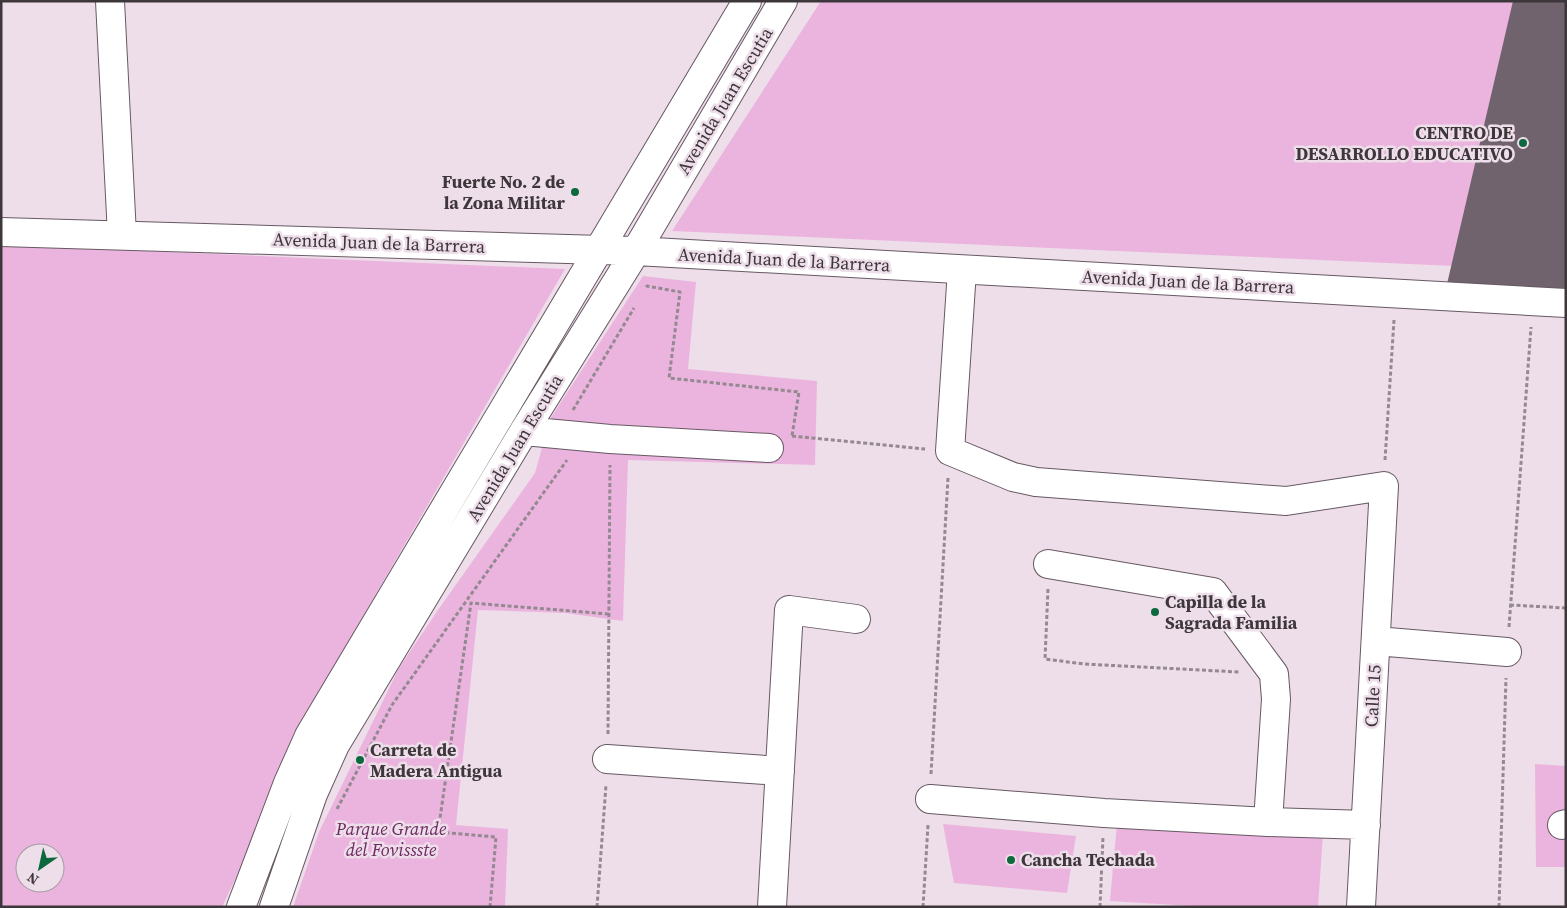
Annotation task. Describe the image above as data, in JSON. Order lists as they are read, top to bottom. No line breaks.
{"streets":{"street":["Avenida Juan Escutia","Avenida Juan de la Barrera","Calle 15"]},"crossings":[["Avenida Juan Escutia","Avenida Juan de la Barrera"]],"parks":["Parque Grande del Fovissste"],"places":["CENTRO DE DESARROLLO EDUCATIVO","Fuerte No. 2 de la Zona Militar","Capilla de la Sagrada Familia","Carreta de Madera Antigua","Cancha Techada"],"north":"bottom left"}
